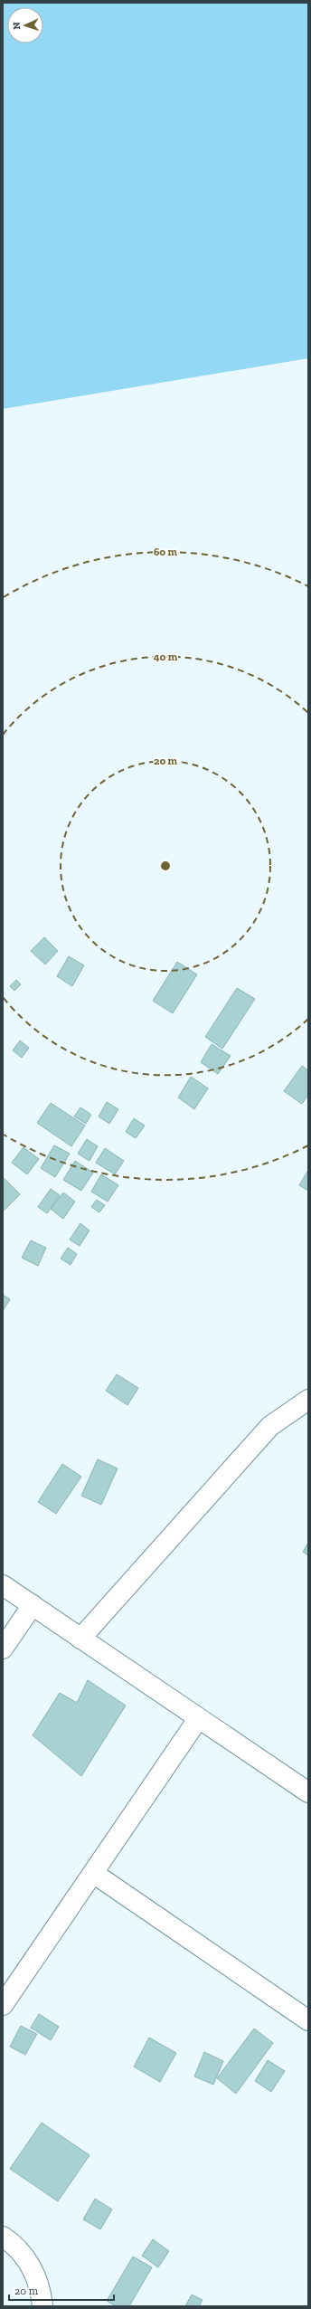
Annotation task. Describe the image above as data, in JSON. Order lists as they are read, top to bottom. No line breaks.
{"scale_bar":"20 m","north":"left","rings":["60 m","40 m","20 m"]}
